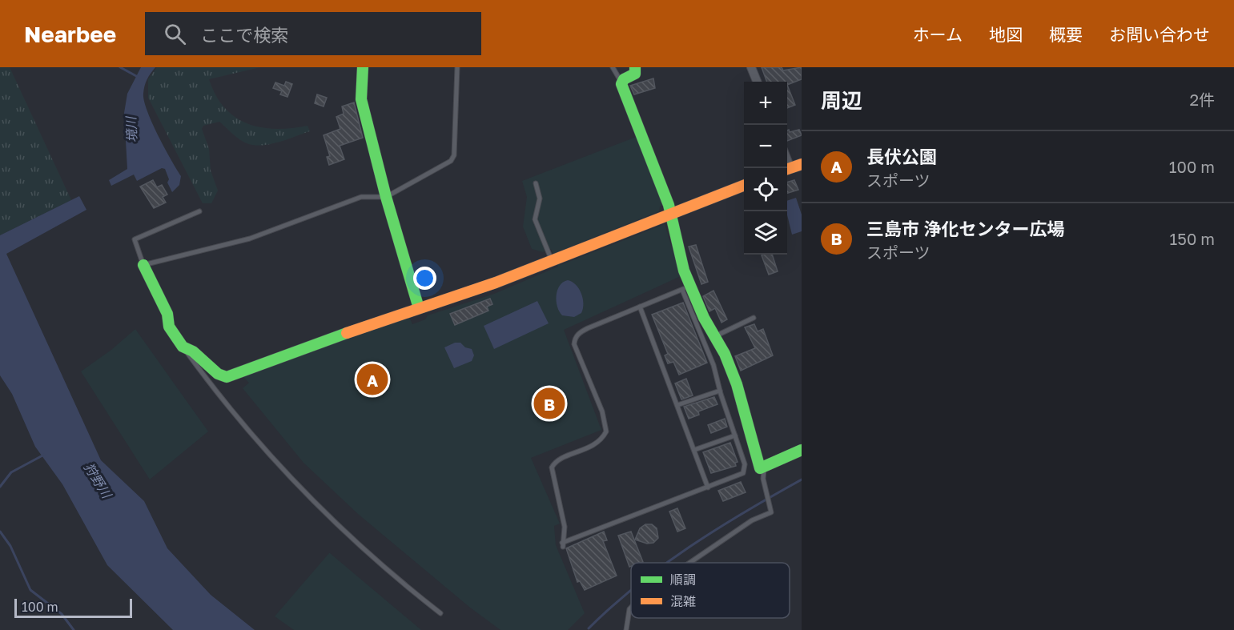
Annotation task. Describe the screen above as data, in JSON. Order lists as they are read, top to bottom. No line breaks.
{"water":["境川","狩野川"],"legend":["順調","混雑"],"scale_bar":"100 m","page":{"header":"Nearbee","search":"ここで検索","nav":["ホーム","地図","概要","お問い合わせ"],"heading":["周辺","2件"],"map_buttons":["+","−"],"list":[{"mark":"A","name":"長伏公園","note":"スポーツ","value":"100 m"},{"mark":"B","name":"三島市 浄化センター広場","note":"スポーツ","value":"150 m"}],"pins":["A","B"],"scale":"100 m"}}
